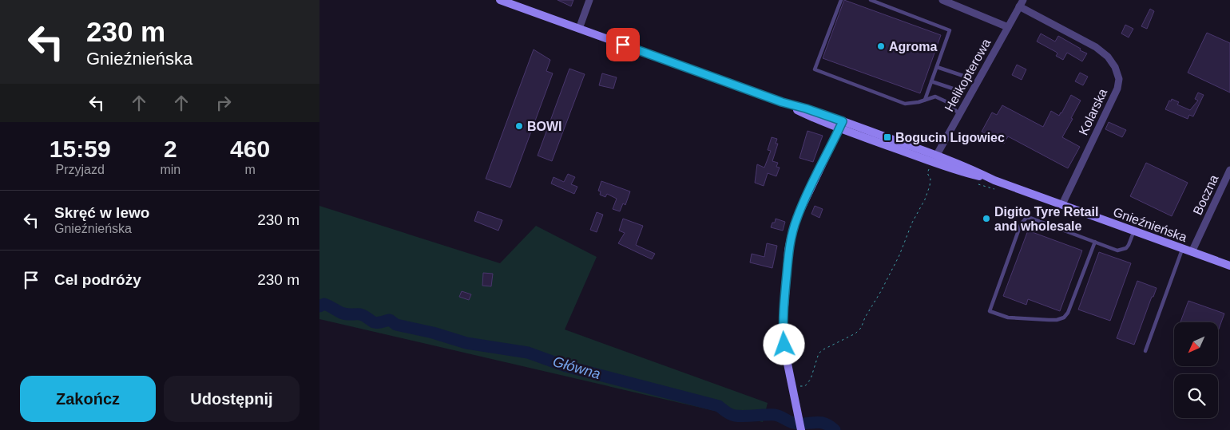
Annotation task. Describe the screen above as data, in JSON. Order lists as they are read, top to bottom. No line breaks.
{"streets":{"main road":["Gnieźnieńska"],"street":["Helikopterowa","Kolarska","Boczna"]},"crossings":[["Helikopterowa","Kolarska"],["Helikopterowa","Gnieźnieńska"],["Kolarska","Gnieźnieńska"],["Boczna","Gnieźnieńska"]],"water":["Główna"],"places":{"other":["Agroma","BOWI","Digito Tyre Retail and wholesale"],"transit":["Bogucin Ligowiec"]},"north":"bottom left","page":{"turn":["230 m","Gnieźnieńska"],"eta":["15:59","Przyjazd","2","min","460","m"],"list":[{"name":"Skręć w lewo","note":"Gnieźnieńska","value":"230 m"},{"name":"Cel podróży","value":"230 m"}],"buttons":["Zakończ","Udostępnij"]}}
